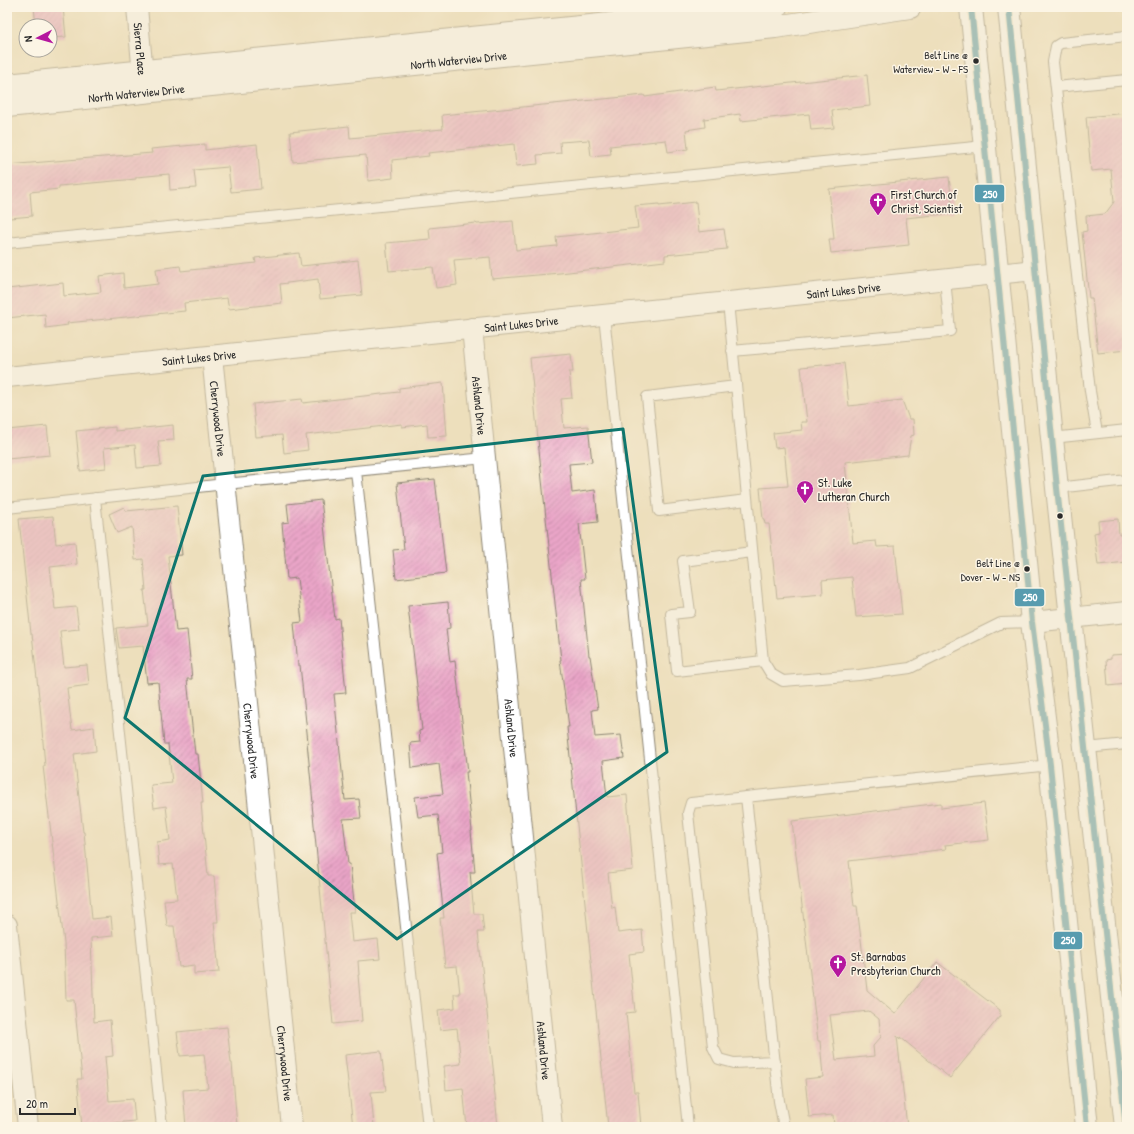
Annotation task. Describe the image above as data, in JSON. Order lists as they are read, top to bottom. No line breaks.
{"streets":{"main road":["North Waterview Drive"],"street":["Sierra Place","Saint Lukes Drive","Ashland Drive","Cherrywood Drive"]},"crossings":[["Sierra Place","North Waterview Drive"],["Saint Lukes Drive","Ashland Drive"],["Saint Lukes Drive","Cherrywood Drive"]],"places":{"other":["Belt Line @ Waterview - W - FS","Belt Line @ Dover - W - NS"],"church":["First Church of Christ, Scientist","St. Luke Lutheran Church","St. Barnabas Presbyterian Church"]},"lines":["transit line 250"],"scale_bar":"20 m","north":"left"}
